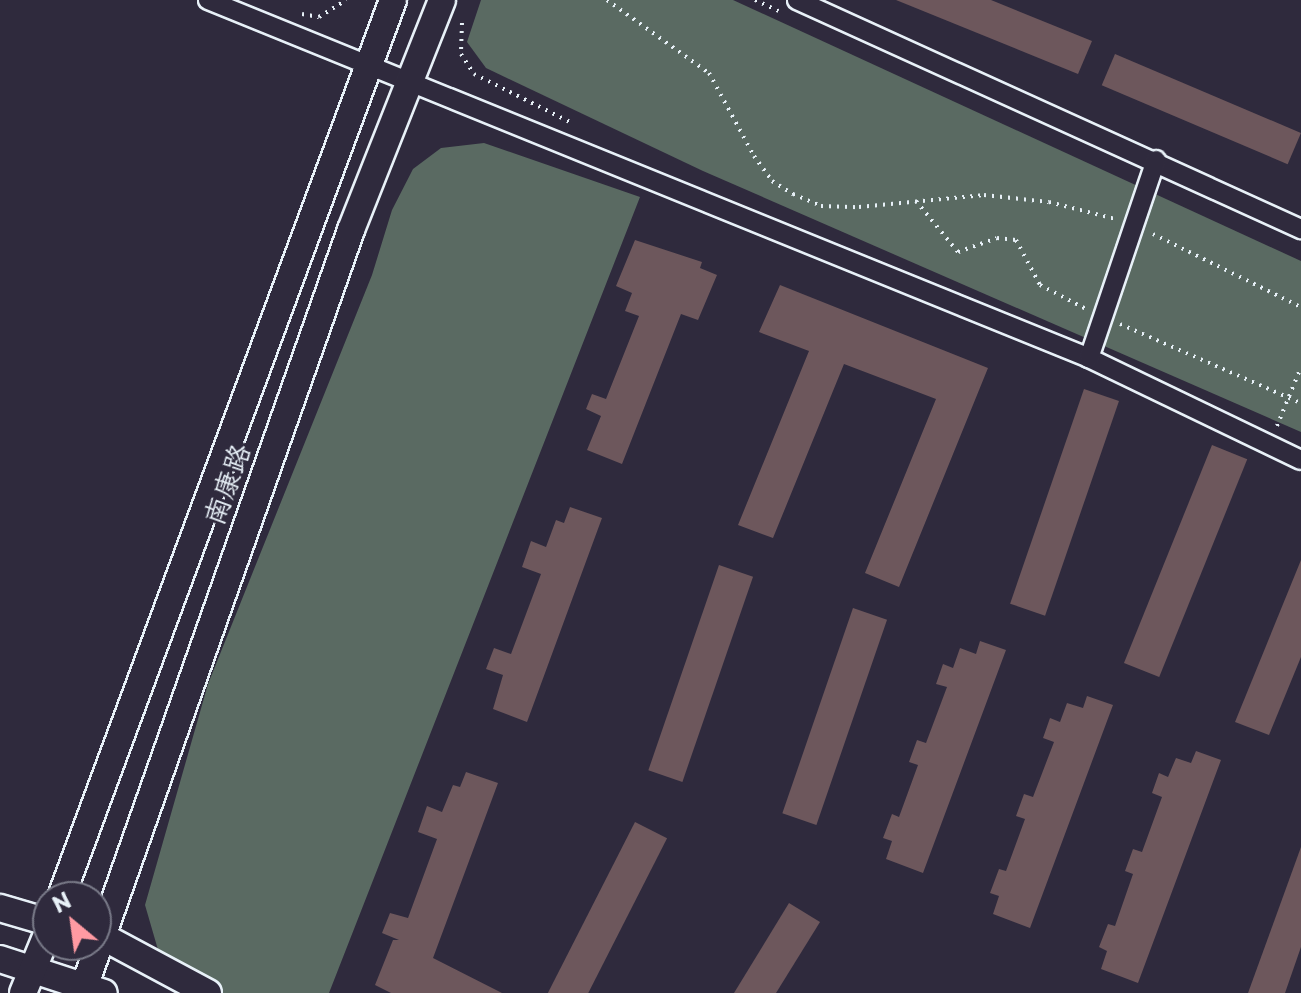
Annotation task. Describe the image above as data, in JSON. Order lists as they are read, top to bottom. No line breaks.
{"streets":{"main road":["南康路"]},"north":"top left"}
